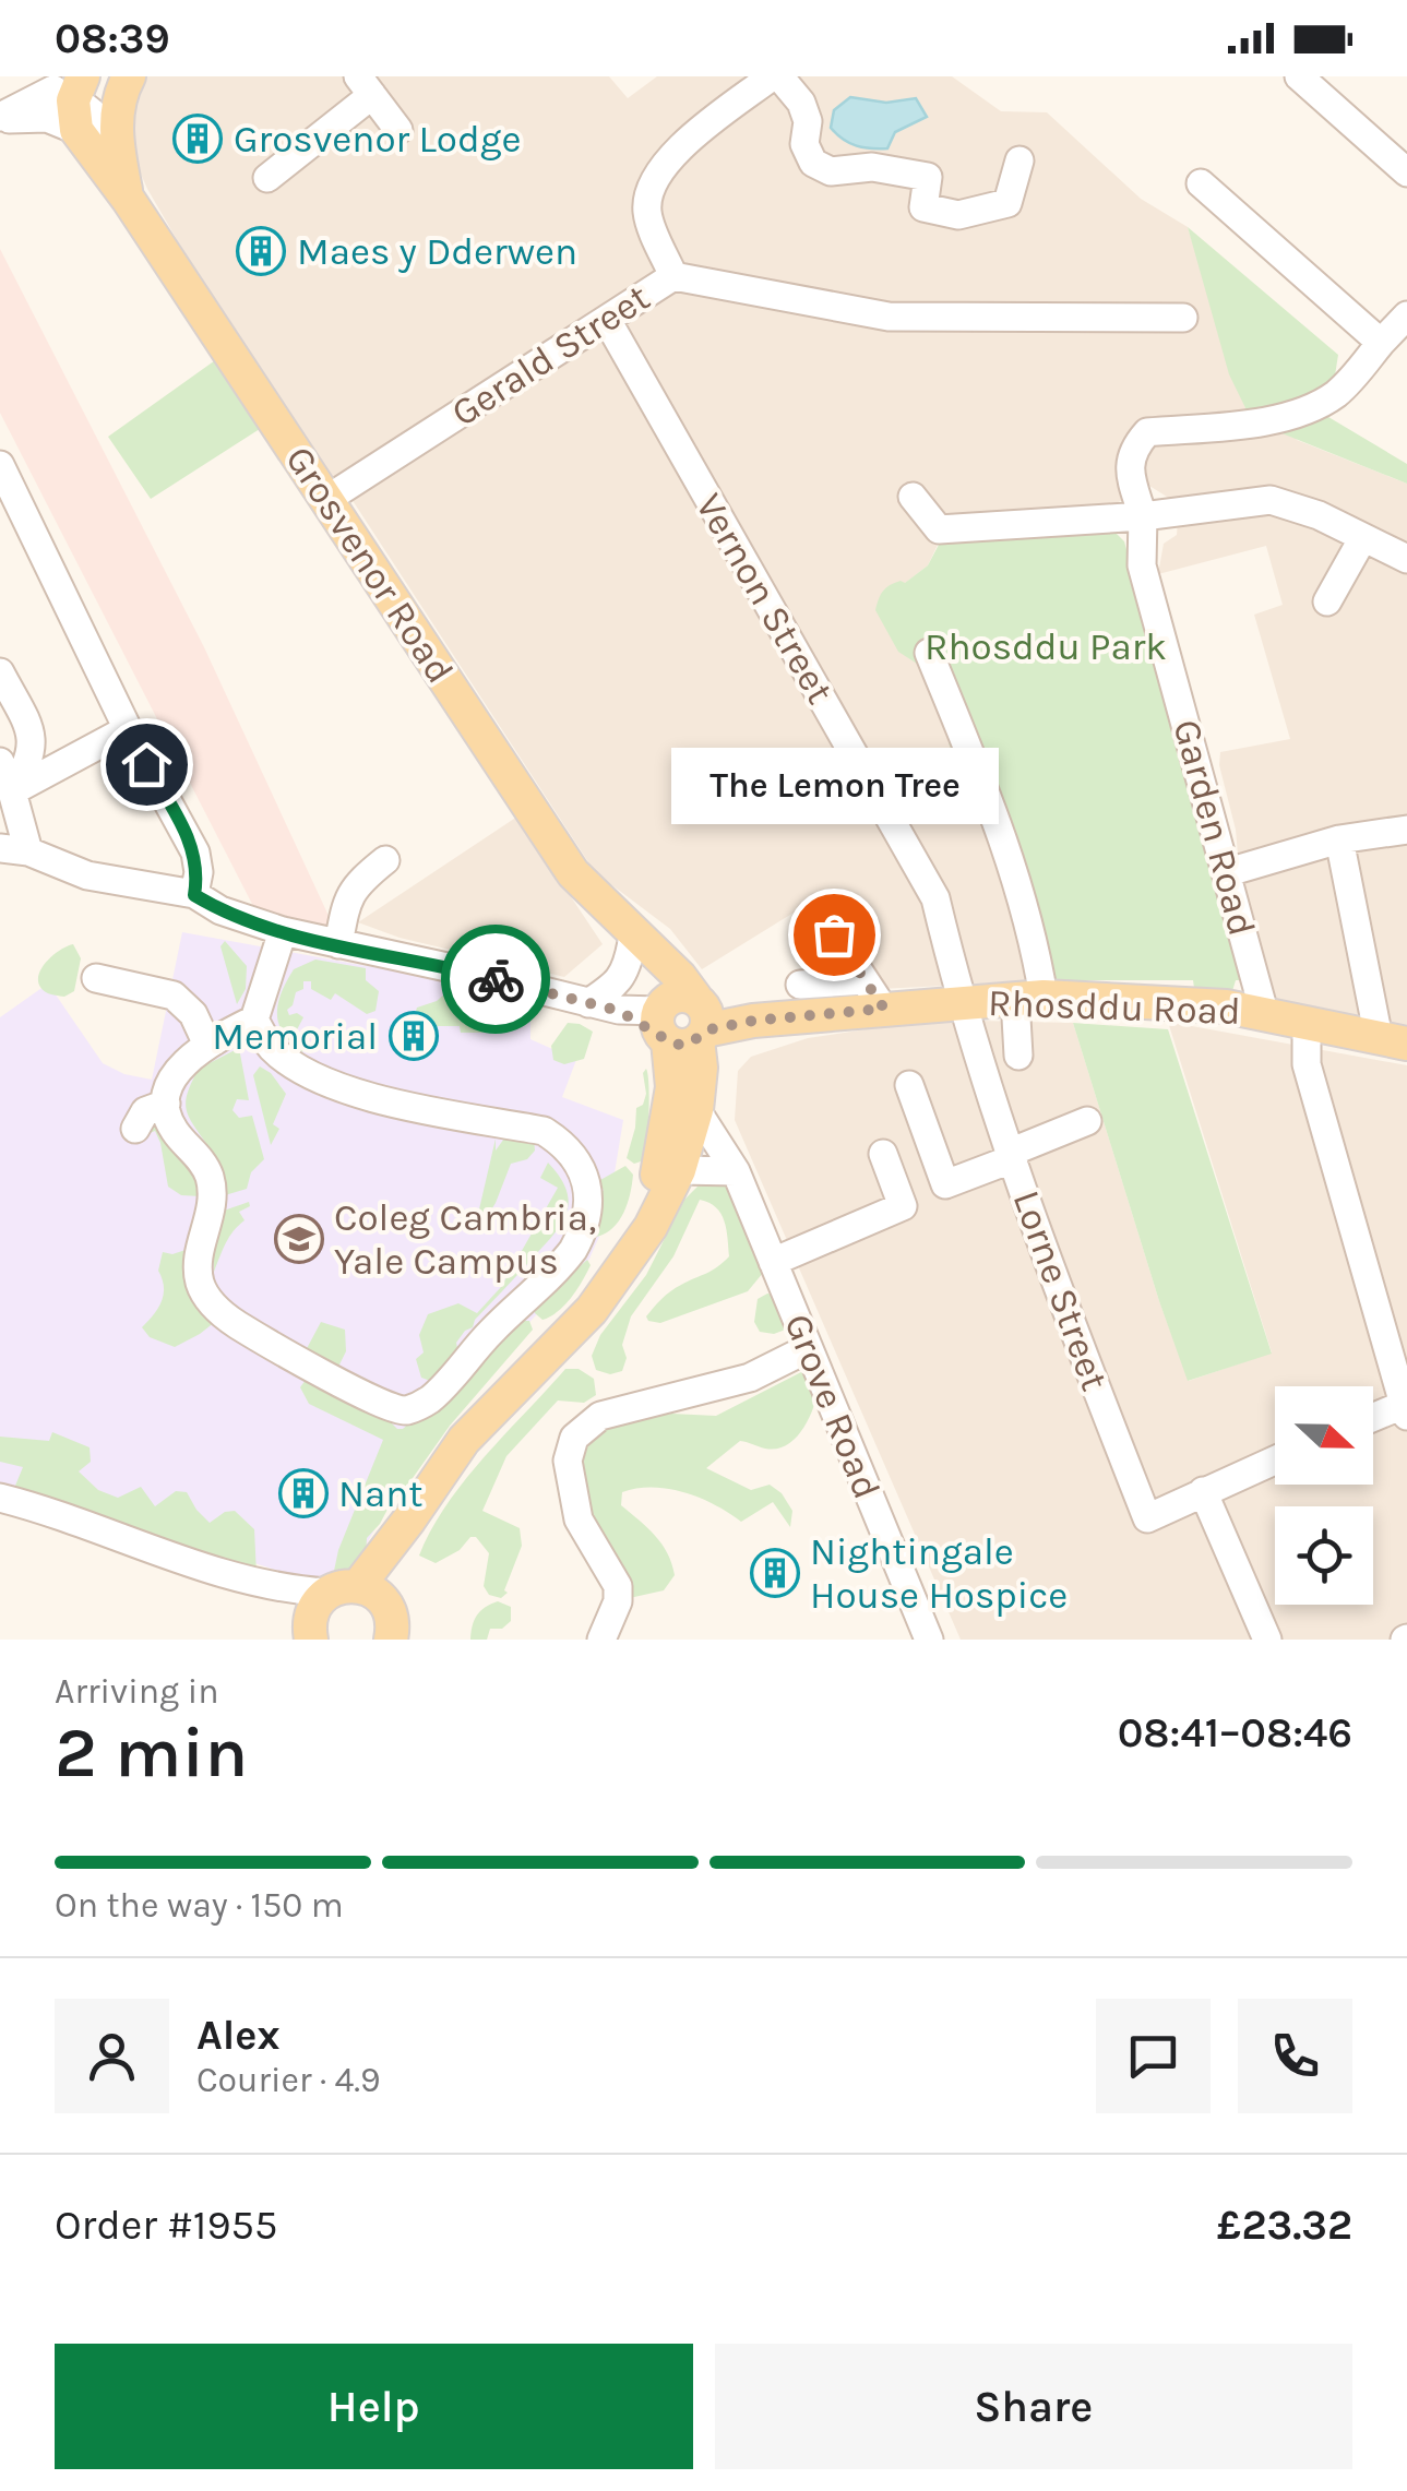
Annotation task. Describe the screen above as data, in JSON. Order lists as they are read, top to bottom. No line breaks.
{"streets":{"main road":["Grosvenor Road","Rhosddu Road"],"street":["Gerald Street","Vernon Street","Garden Road","Lorne Street","Grove Road"]},"crossings":[["Gerald Street","Grosvenor Road"],["Gerald Street","Vernon Street"],["Grosvenor Road","Rhosddu Road"],["Vernon Street","Rhosddu Road"],["Vernon Street","Lorne Street"],["Garden Road","Rhosddu Road"],["Rhosddu Road","Lorne Street"]],"parks":["Rhosddu Park"],"places":{"building":["Grosvenor Lodge","Maes y Dderwen","Memorial","Nant","Nightingale House Hospice"],"other":["The Lemon Tree"],"school or university":["Coleg Cambria, Yale Campus"]},"north":"right","page":{"status":"08:39","bubble":"The Lemon Tree","heading":["2 min","Arriving in","08:41–08:46"],"panel":["Alex","Courier · 4.9","Order #1955","£23.32"],"bar":"On the way · 150 m","buttons":["Help","Share"]}}
